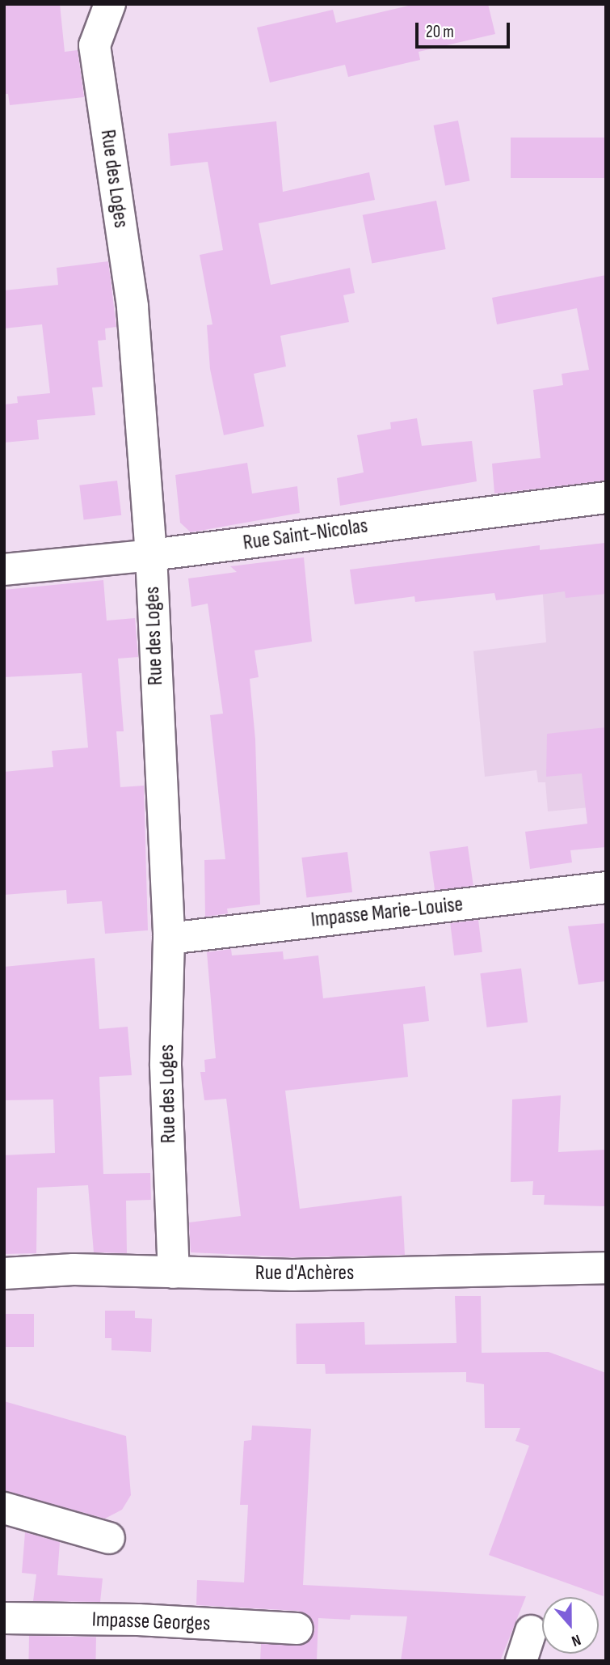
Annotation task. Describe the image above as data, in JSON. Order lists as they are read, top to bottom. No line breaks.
{"streets":{"street":["Rue des Loges","Rue Saint-Nicolas","Impasse Marie-Louise","Rue d'Achères","Impasse Georges"]},"crossings":[["Rue des Loges","Rue Saint-Nicolas"],["Rue des Loges","Impasse Marie-Louise"],["Rue des Loges","Rue d'Achères"]],"scale_bar":"20 m","north":"bottom"}
